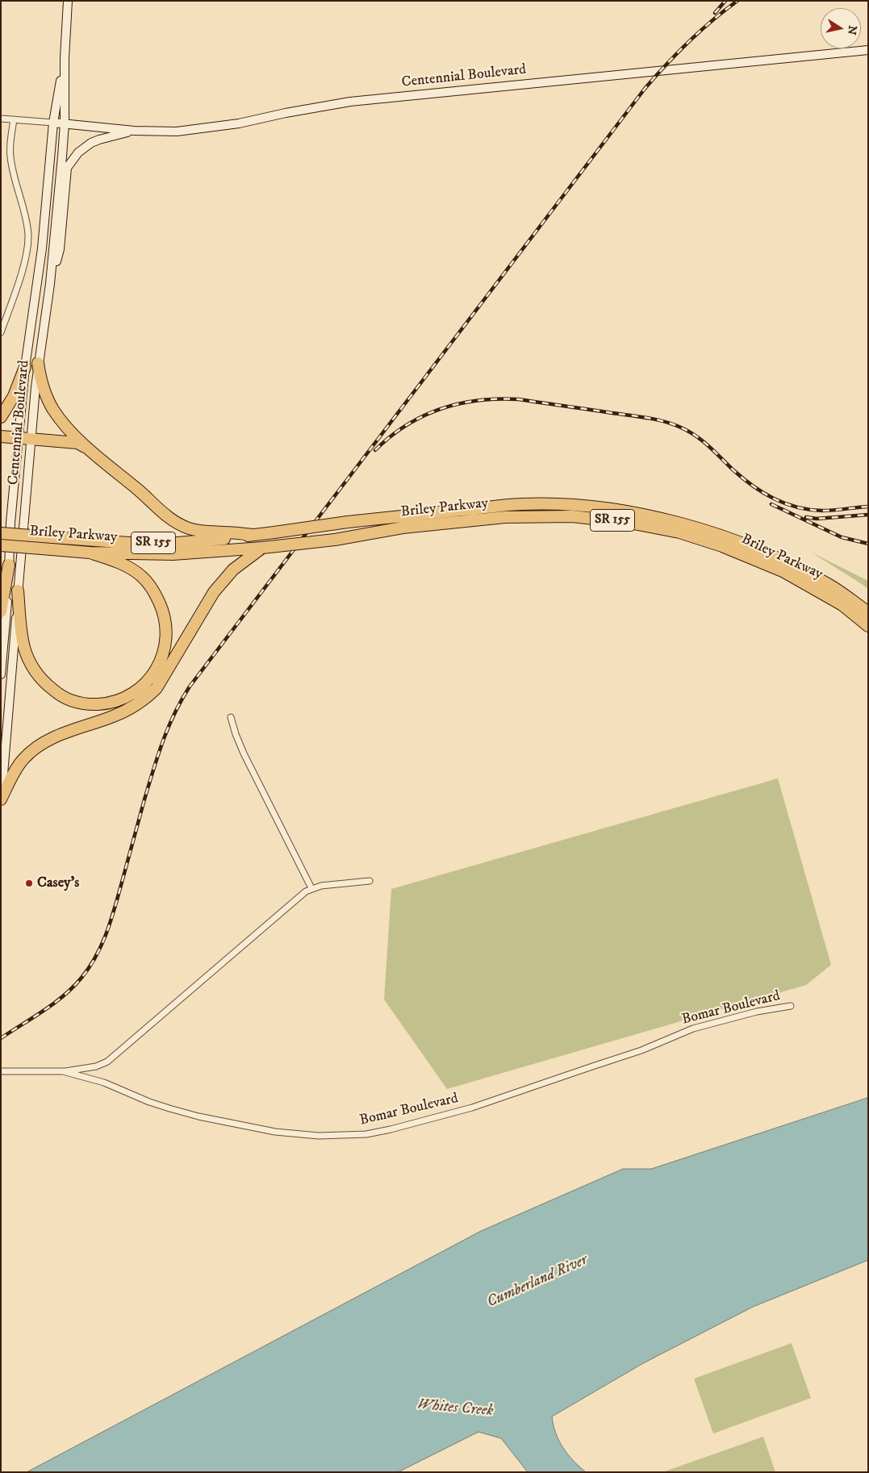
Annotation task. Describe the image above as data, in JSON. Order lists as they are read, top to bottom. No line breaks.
{"streets":{"highway":["Briley Parkway","SR 155"],"main road":["Centennial Boulevard"],"street":["Bomar Boulevard"]},"water":["Cumberland River","Whites Creek"],"places":["Casey's"],"north":"right"}
